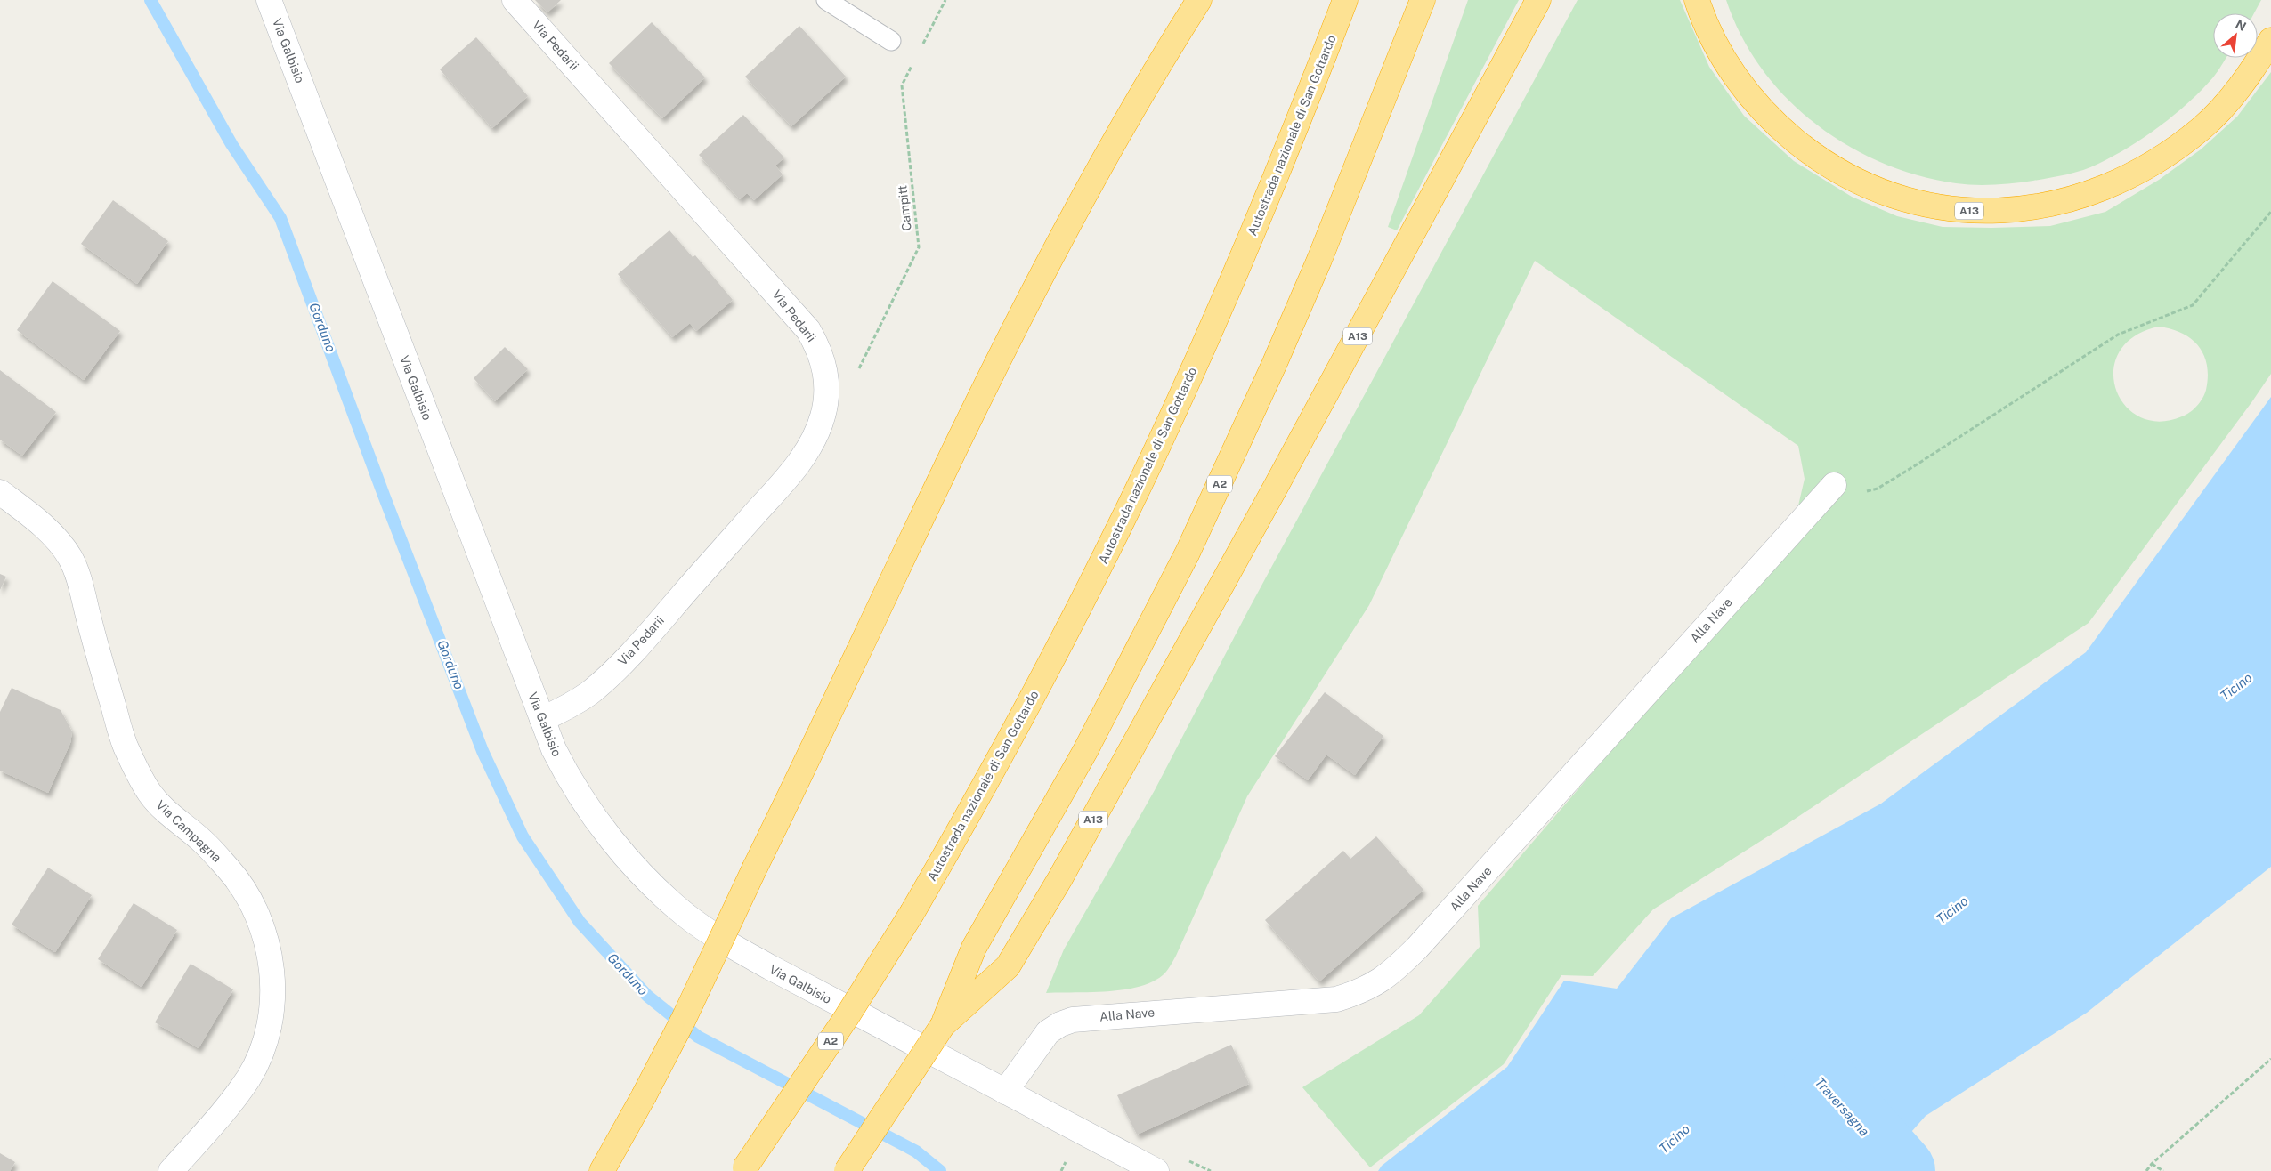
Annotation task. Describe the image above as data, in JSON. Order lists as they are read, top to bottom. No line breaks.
{"streets":{"highway":["Autostrada nazionale di San Gottardo","A13","A2"],"street":["Via Pedarii","Via Galbisio","Alla Nave","Via Campagna"],"path":["Campitt"]},"crossings":[["Via Pedarii","Via Galbisio"],["Via Pedarii","Campitt"],["Via Galbisio","Alla Nave"],["A13","A2"]],"water":["Gorduno","Ticino","Traversagna"],"north":"top right"}
